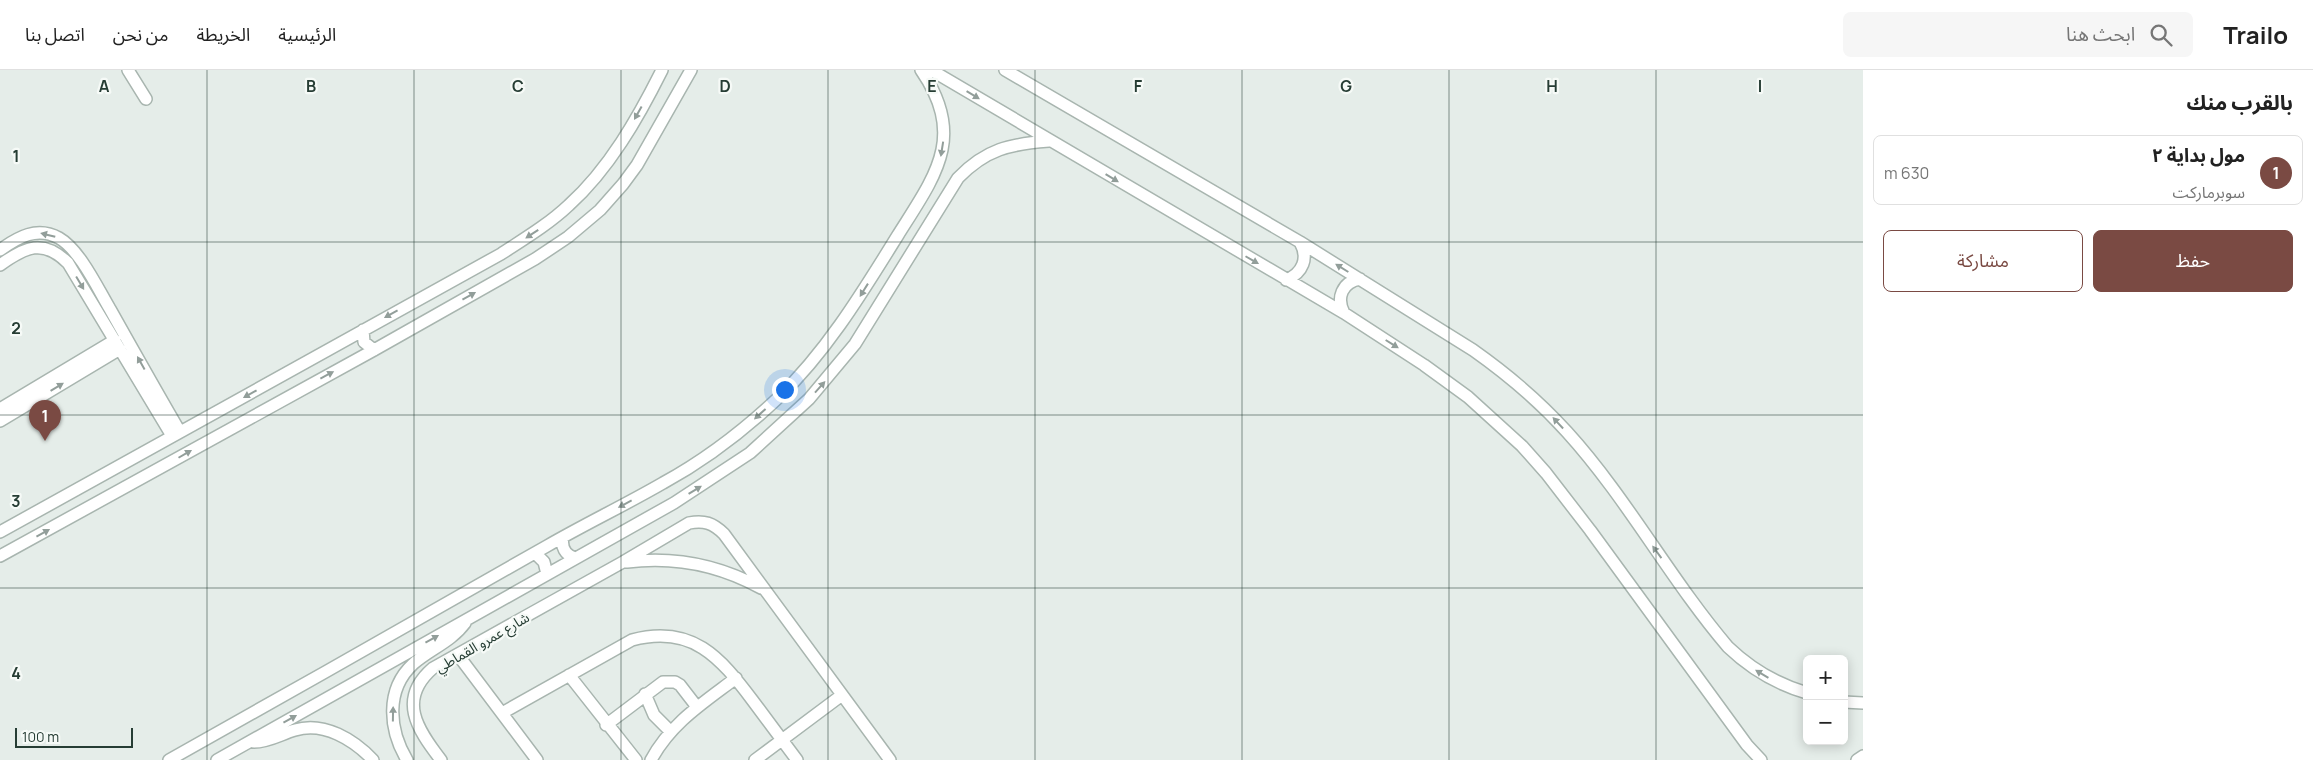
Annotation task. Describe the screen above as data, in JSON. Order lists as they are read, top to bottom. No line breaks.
{"streets":{"street":["شارع عمرو القماطي"]},"scale_bar":"100 m","page":{"header":"Trailo","search":"ابحث هنا","nav":["الرئيسية","الخريطة","من نحن","اتصل بنا"],"heading":"بالقرب منك","list":[{"mark":"1","name":"مول بداية ۲","note":"سوبرماركت","value":"630 m"}],"buttons":["حفظ","مشاركة"],"pins":"1","map_buttons":["+","−"],"scale":"100 m"},"grid":{"columns":["A","B","C","D","E","F","G","H","I"],"rows":["1","2","3","4"]}}
